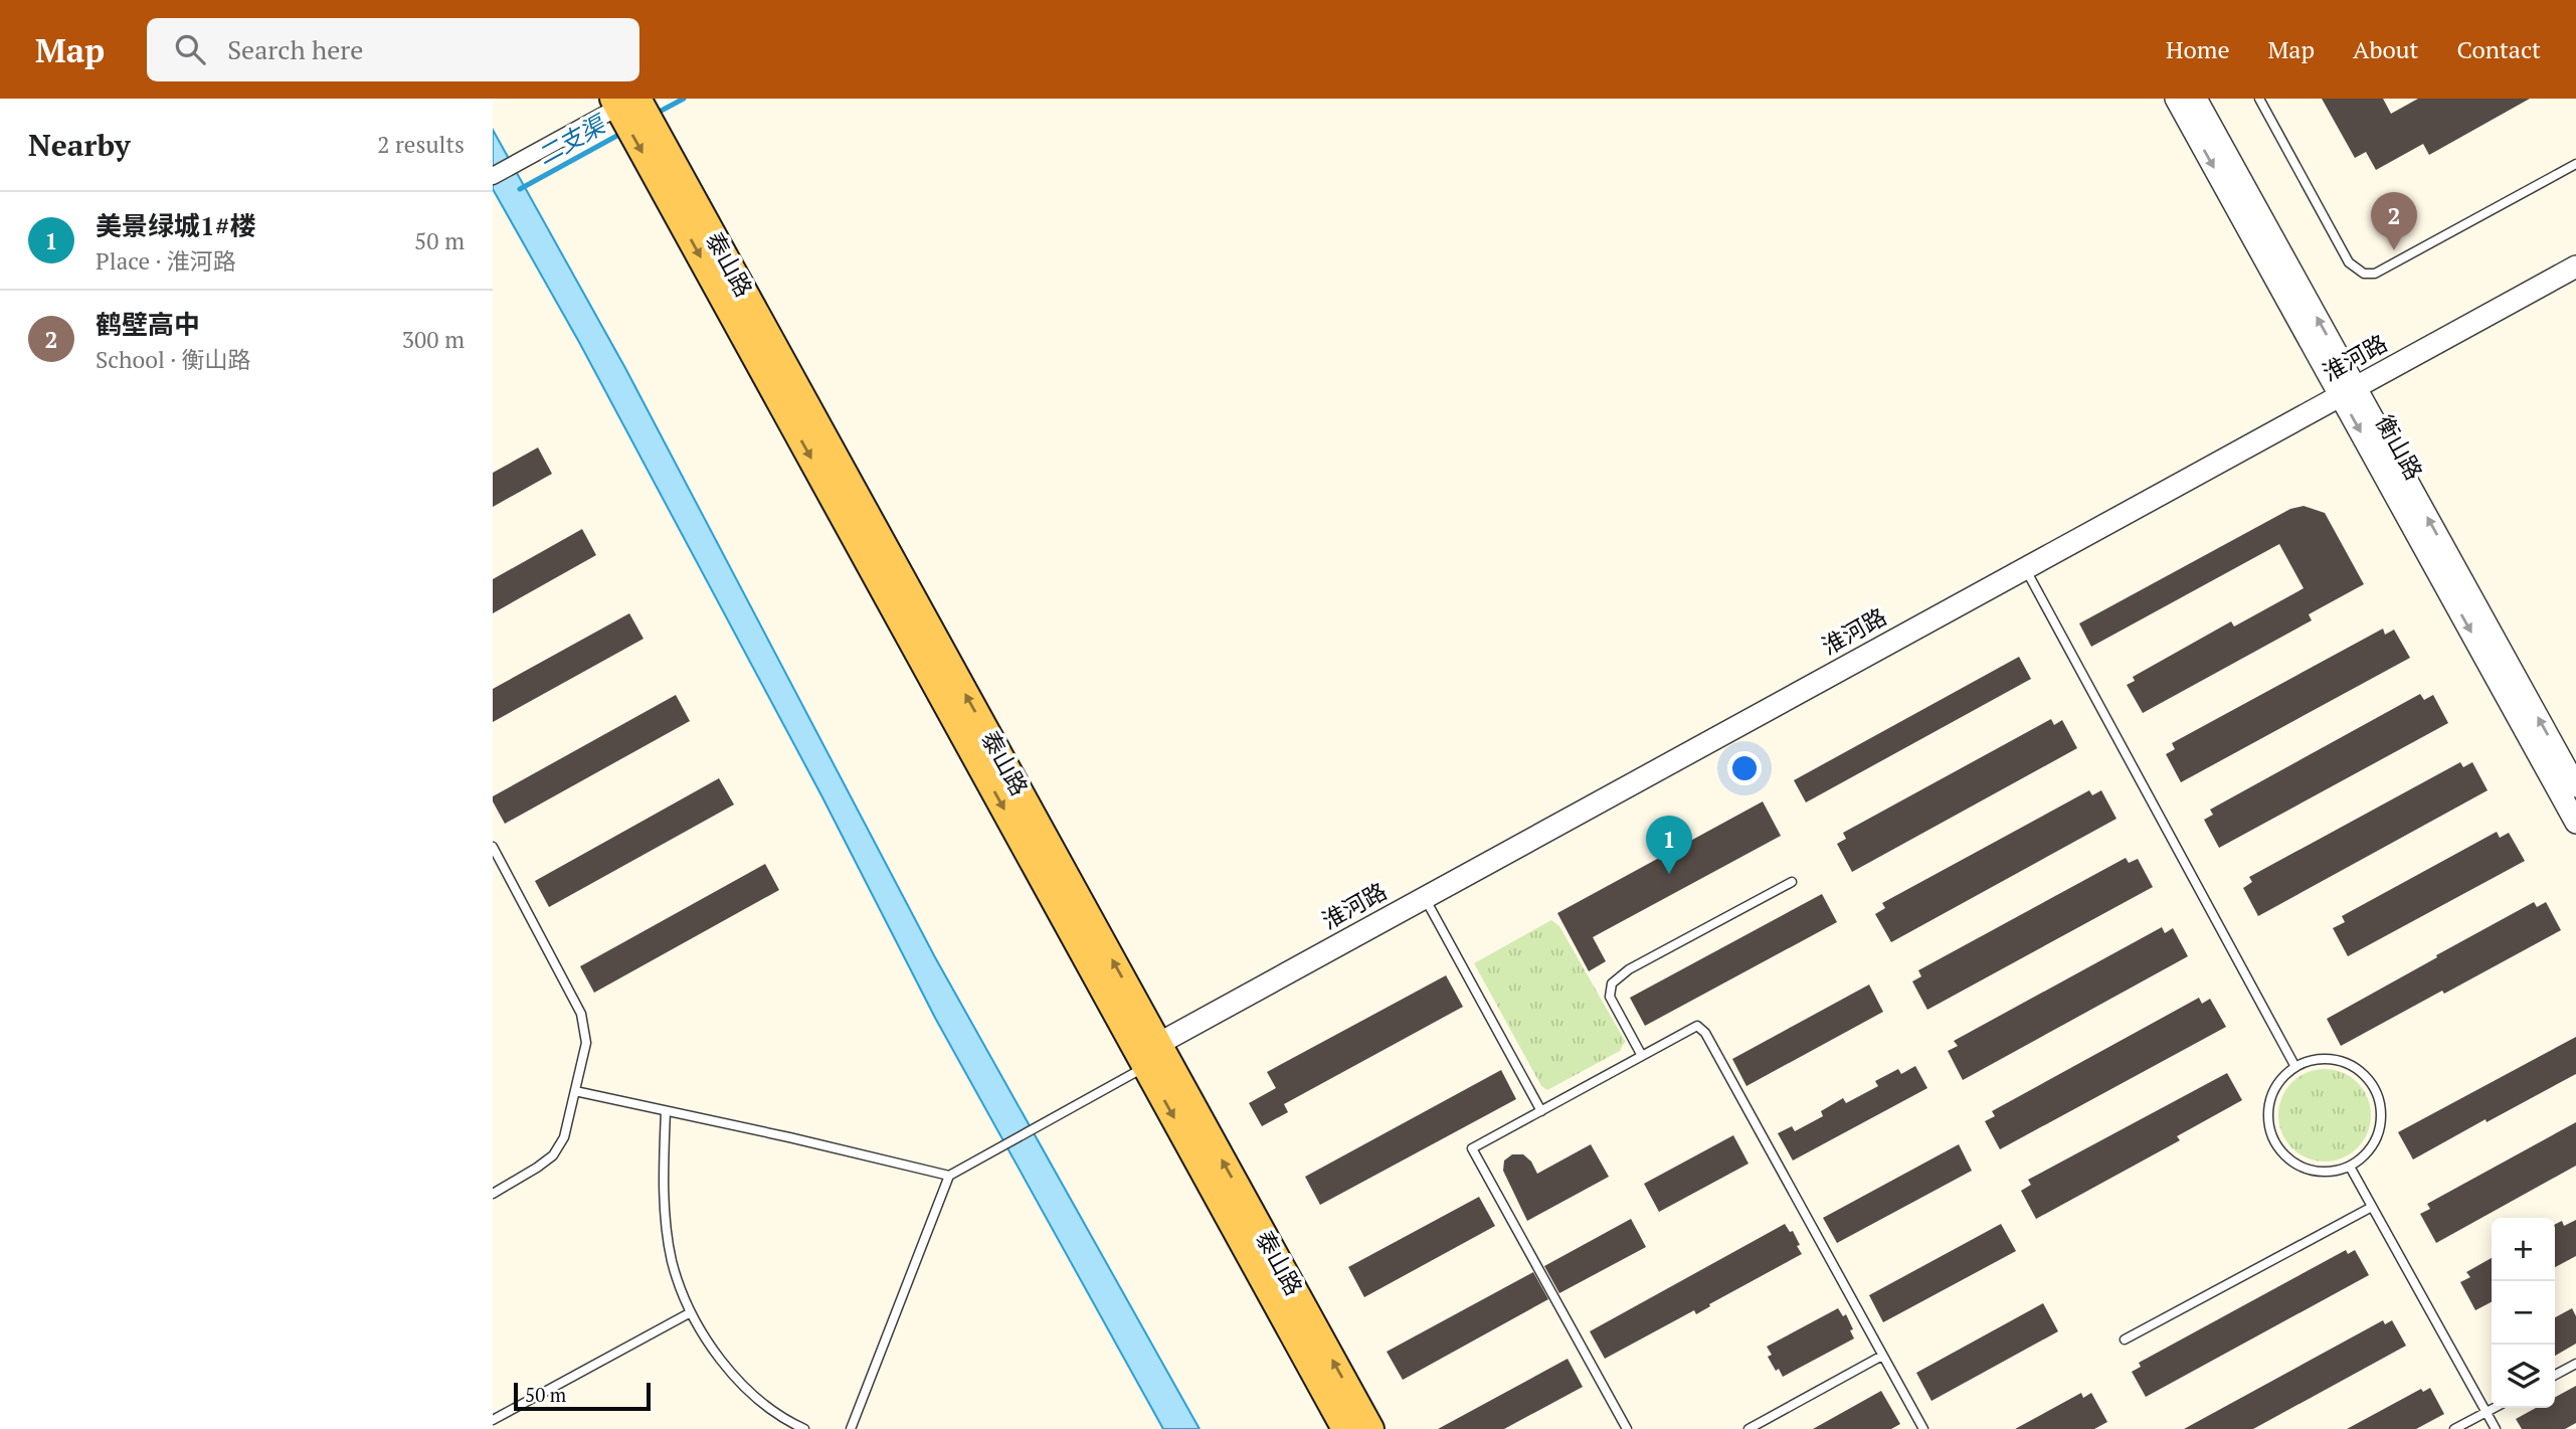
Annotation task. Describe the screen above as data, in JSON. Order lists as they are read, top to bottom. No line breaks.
{"streets":{"main road":["泰山路"],"street":["淮河路","衡山路"]},"crossings":[["泰山路","淮河路"],["淮河路","衡山路"]],"water":["二支渠"],"scale_bar":"50 m","page":{"header":"Map","search":"Search here","nav":["Home","Map","About","Contact"],"heading":["Nearby","2 results"],"list":[{"mark":"1","name":"美景绿城1#楼","note":"Place · 淮河路","value":"50 m"},{"mark":"2","name":"鹤壁高中","note":"School · 衡山路","value":"300 m"}],"pins":["2","1"],"map_buttons":["+","−"],"scale":"50 m"}}
